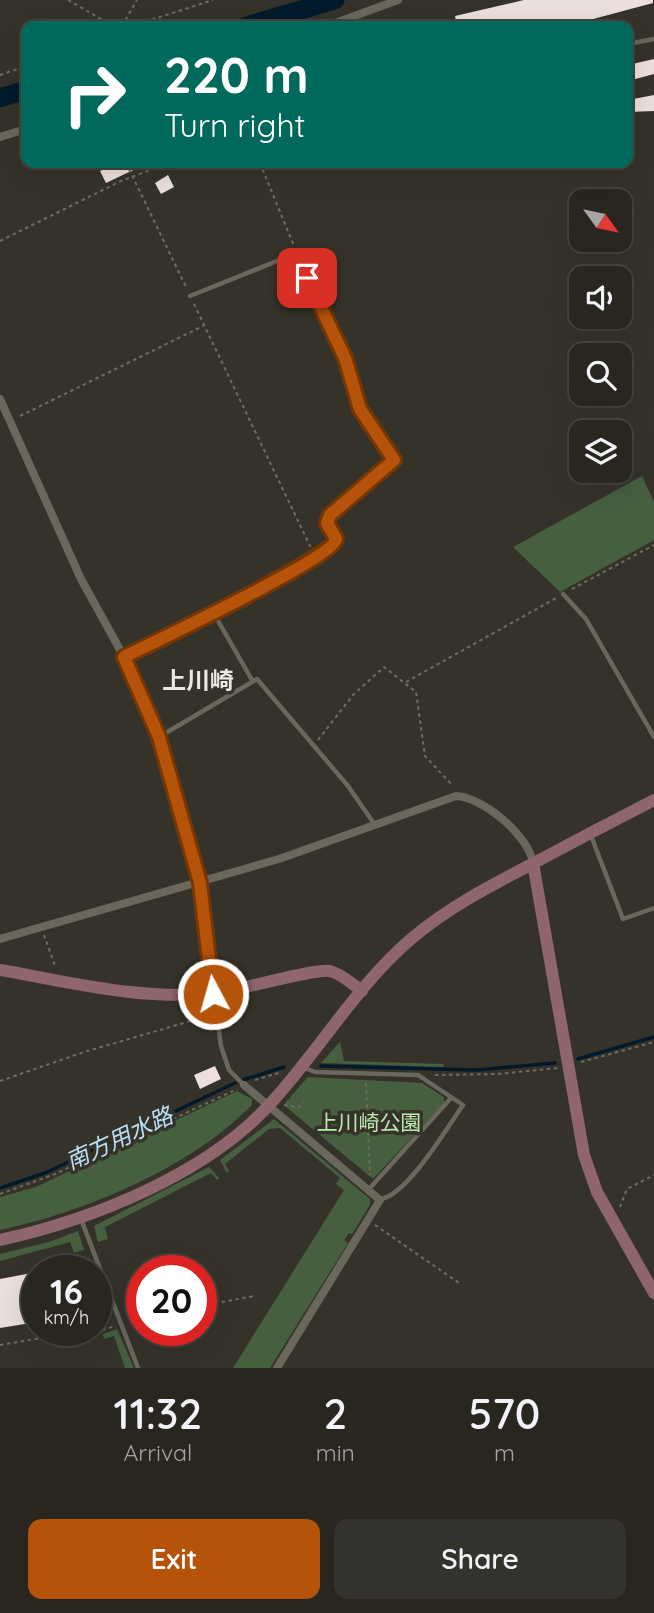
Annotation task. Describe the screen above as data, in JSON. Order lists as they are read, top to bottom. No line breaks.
{"districts":["上川崎"],"water":["南方用水路"],"parks":["上川崎公園"],"north":"bottom right","page":{"turn":["220 m","Turn right"],"speed":"16 km/h","limit":"20","eta":["11:32","Arrival","2","min","570","m"],"buttons":["Exit","Share"]}}
